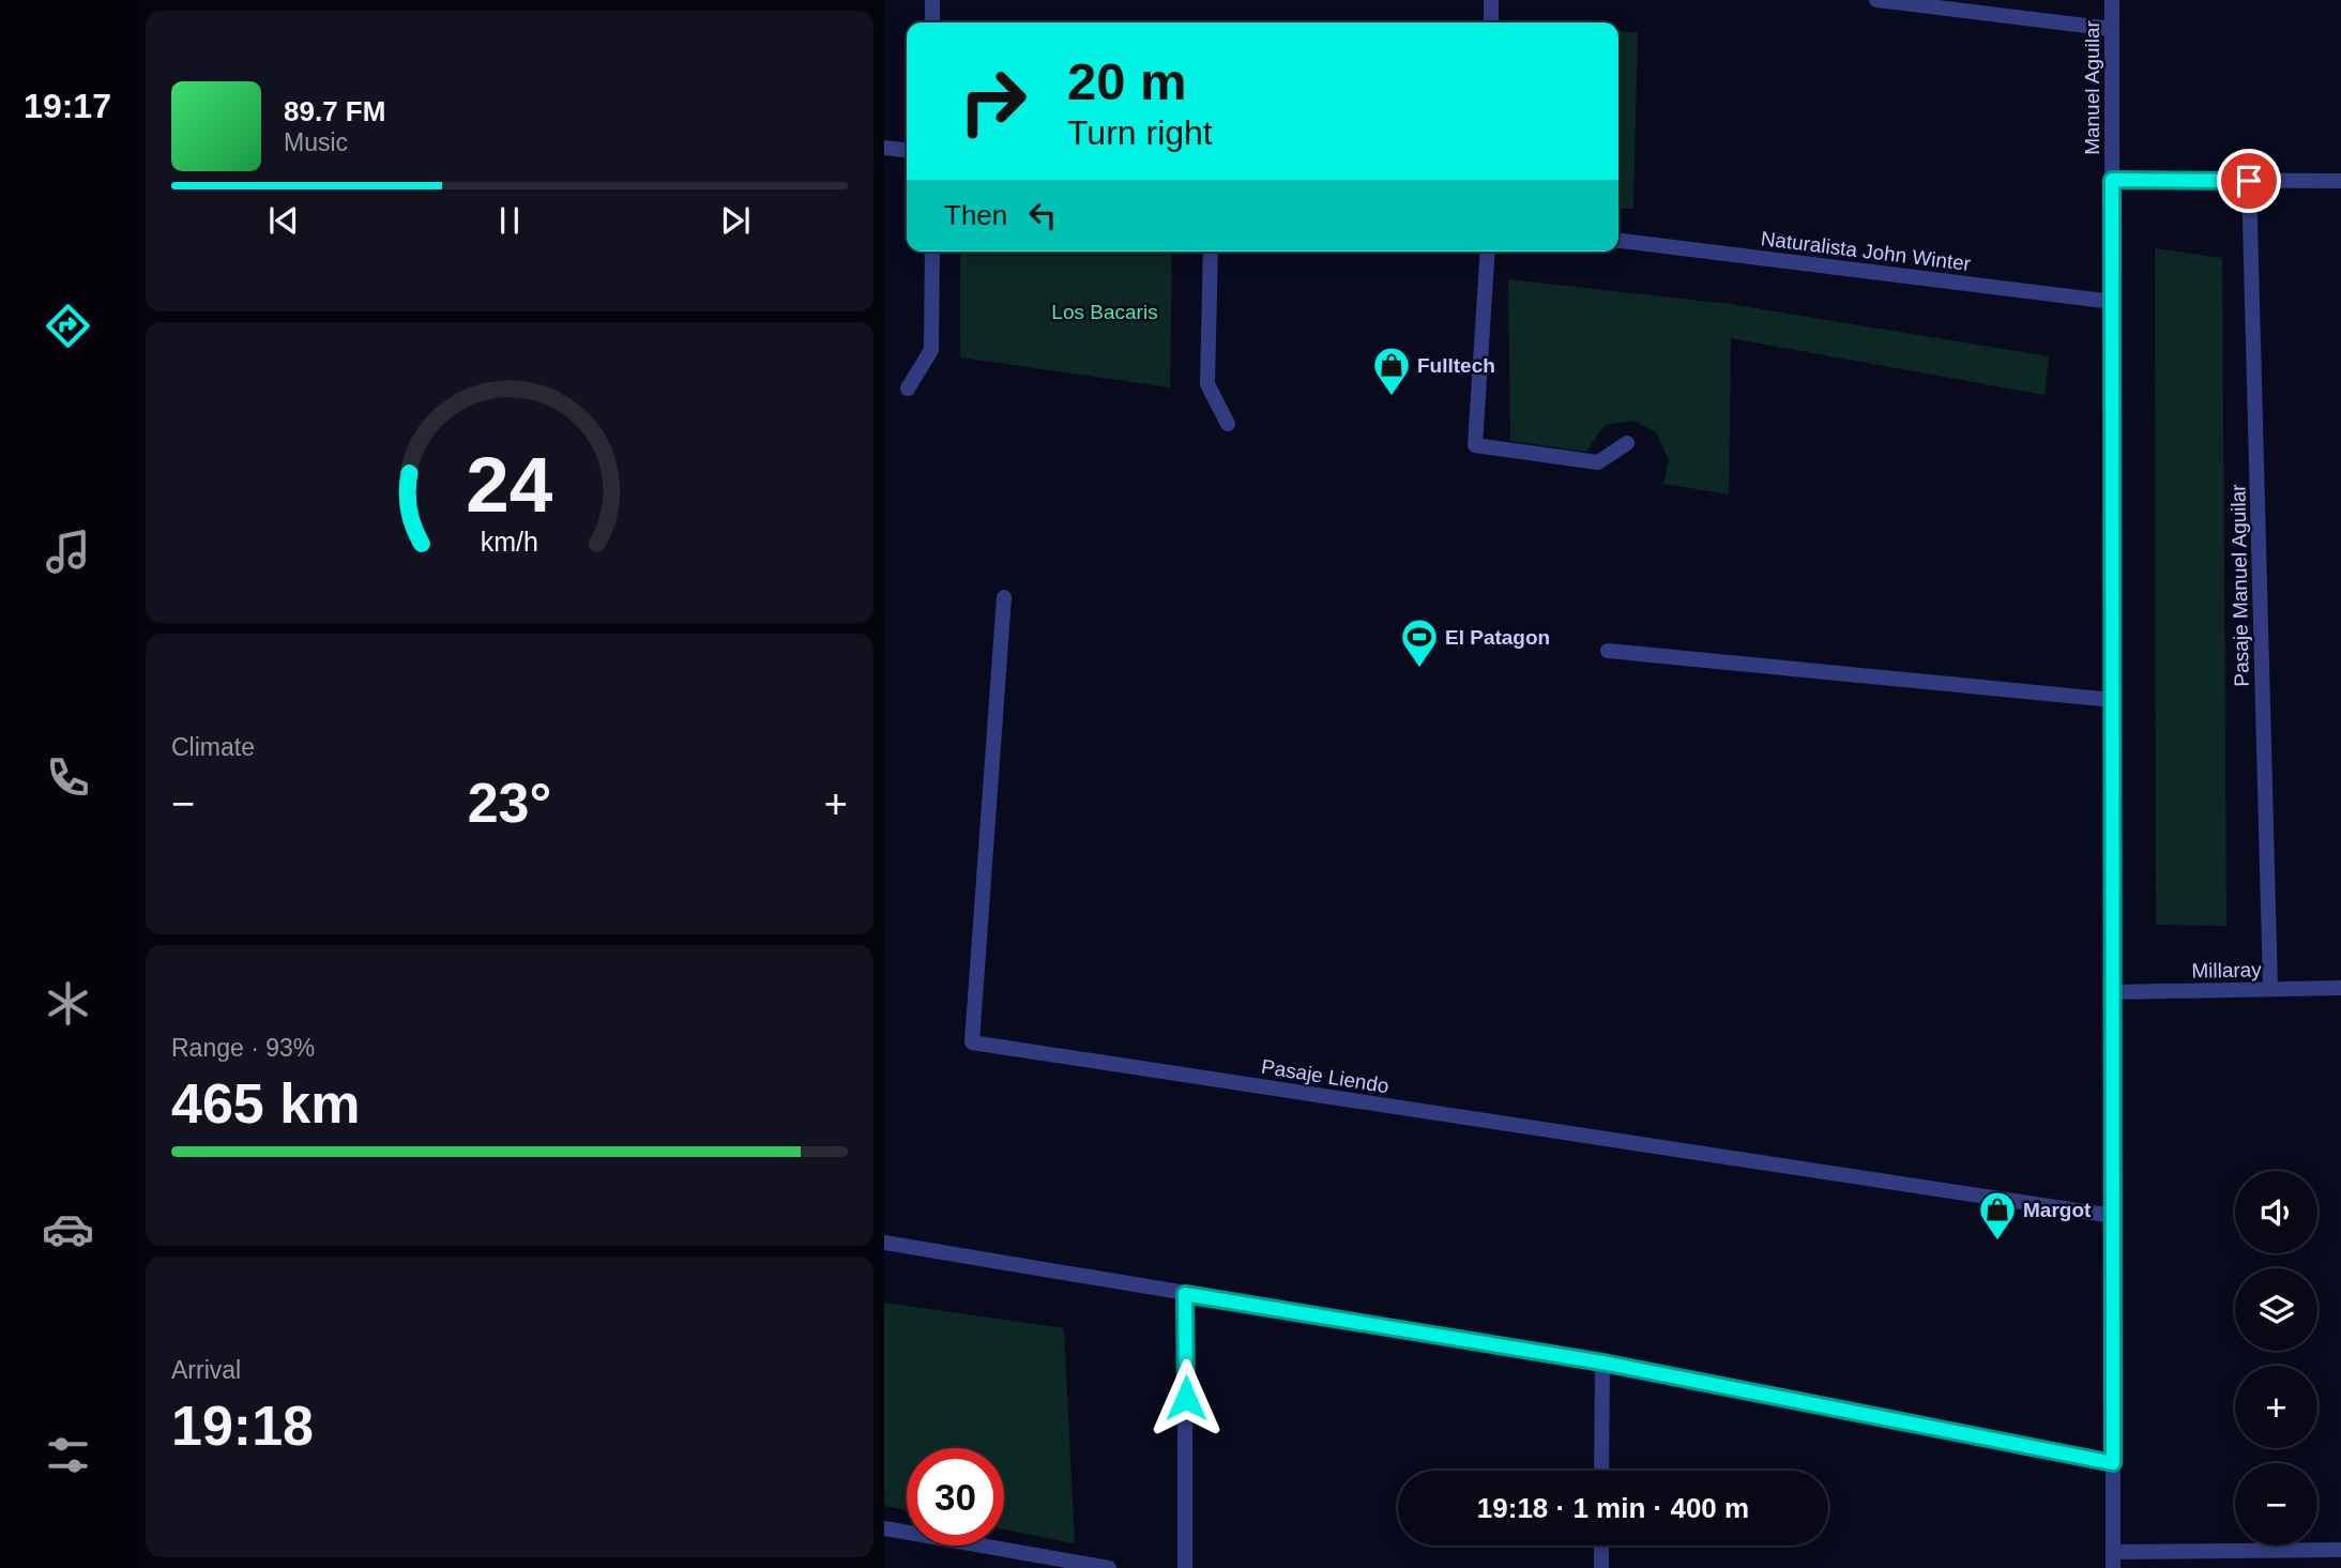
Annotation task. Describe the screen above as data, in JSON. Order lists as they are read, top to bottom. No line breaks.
{"streets":{"street":["Manuel Aguilar","Naturalista John Winter","Pasaje Manuel Aguilar","Millaray","Pasaje Liendo"]},"crossings":[["Manuel Aguilar","Naturalista John Winter"],["Manuel Aguilar","Millaray"],["Manuel Aguilar","Pasaje Liendo"],["Pasaje Manuel Aguilar","Millaray"]],"parks":["Los Bacaris"],"places":{"shop":["Fulltech","Margot"],"sports":["El Patagon"]},"page":{"tabs":"19:17","turn":["20 m","Turn right"],"song":["89.7 FM","Music"],"then":"Then","tile":["Climate",["Range · 93%","465 km"],["Arrival","19:18"]],"heat":["−","23°","+"],"map_buttons":["+","−"],"limit":"30","trip":"19:18 · 1 min · 400 m","gauge":["24","km/h"]}}
